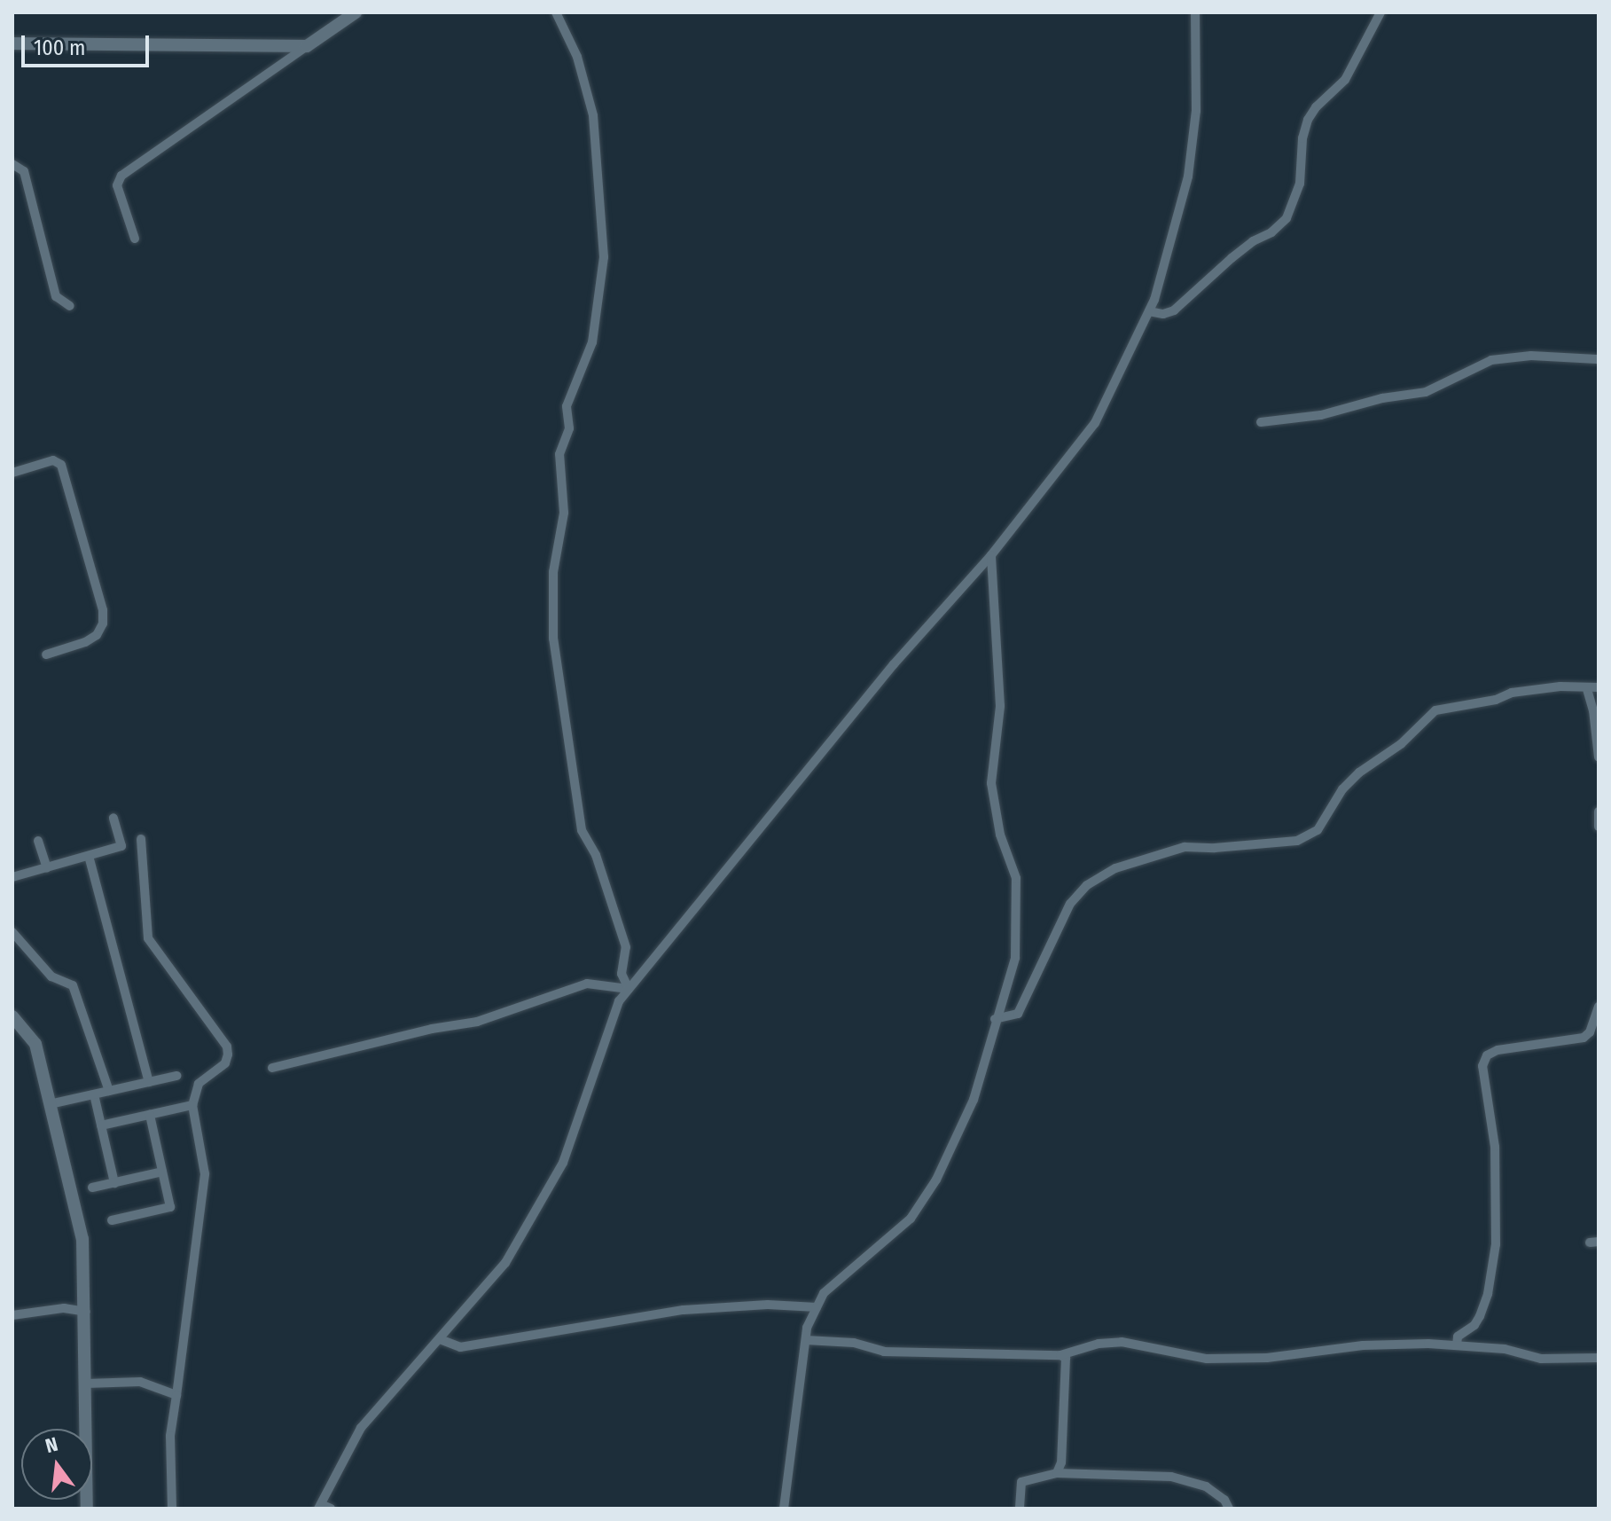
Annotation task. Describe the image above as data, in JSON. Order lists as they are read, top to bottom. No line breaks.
{"scale_bar":"100 m","north":"top"}
